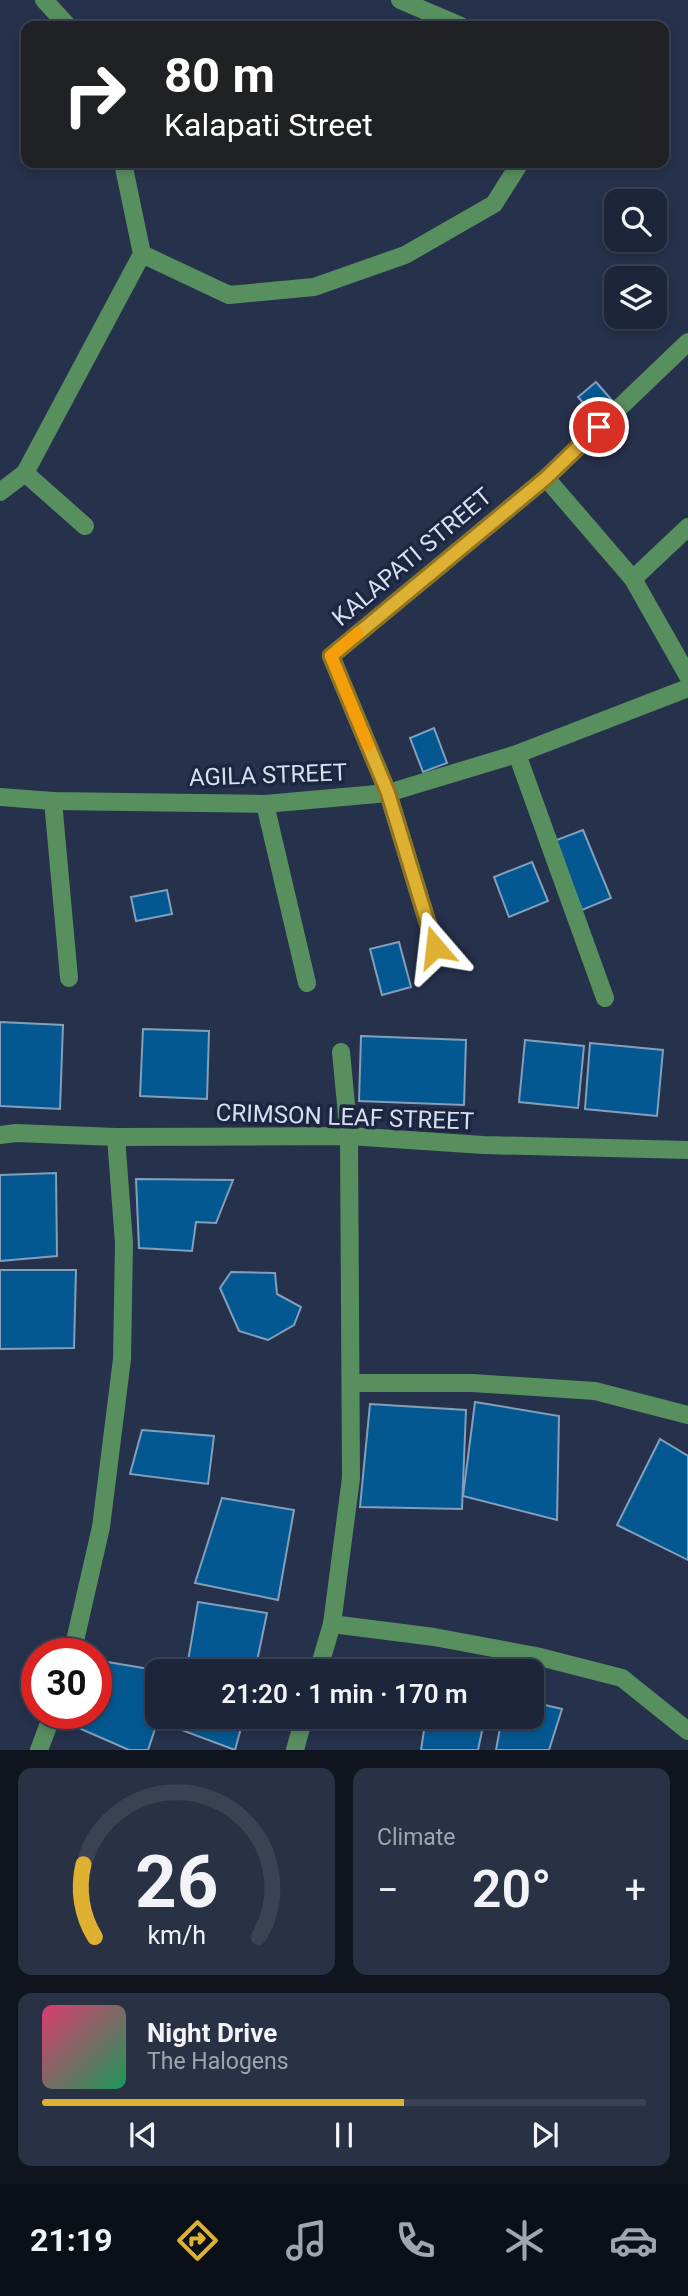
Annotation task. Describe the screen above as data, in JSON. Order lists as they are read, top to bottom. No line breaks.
{"streets":{"street":["KALAPATI STREET","AGILA STREET","CRIMSON LEAF STREET"]},"crossings":[["KALAPATI STREET","AGILA STREET"]],"page":{"turn":["80 m","Kalapati Street"],"limit":"30","trip":"21:20 · 1 min · 170 m","tile":"Climate","heat":["−","20°","+"],"song":["Night Drive","The Halogens"],"tabs":"21:19","gauge":["26","km/h"]}}
